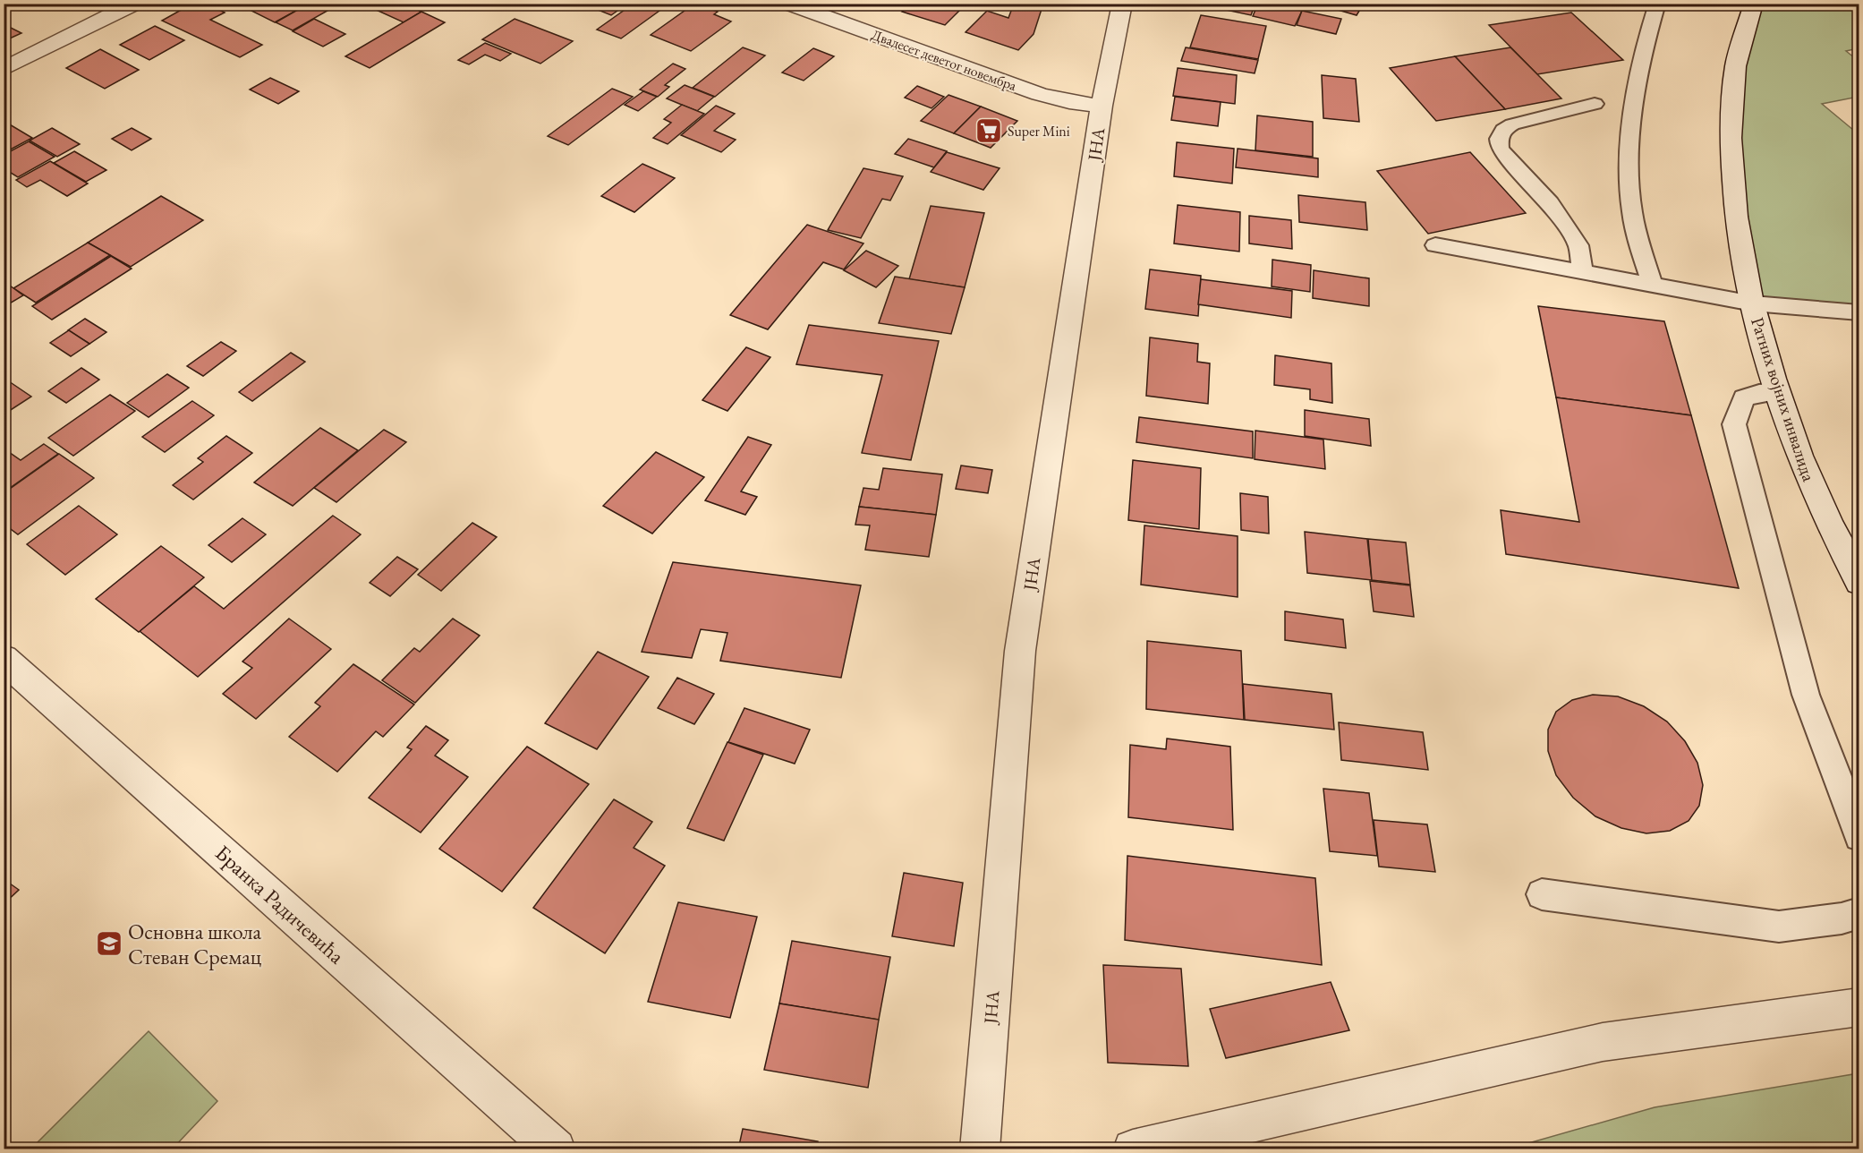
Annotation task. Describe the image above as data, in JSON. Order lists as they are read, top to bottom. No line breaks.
{"streets":{"street":["Двадесет деветог новембра","ЈНА","Ратних војних инвалида","Бранка Радичевића"]},"crossings":[["Двадесет деветог новембра","ЈНА"]],"places":{"supermarket":["Super Mini"],"school or university":["Основна школа Стеван Сремац"]}}
